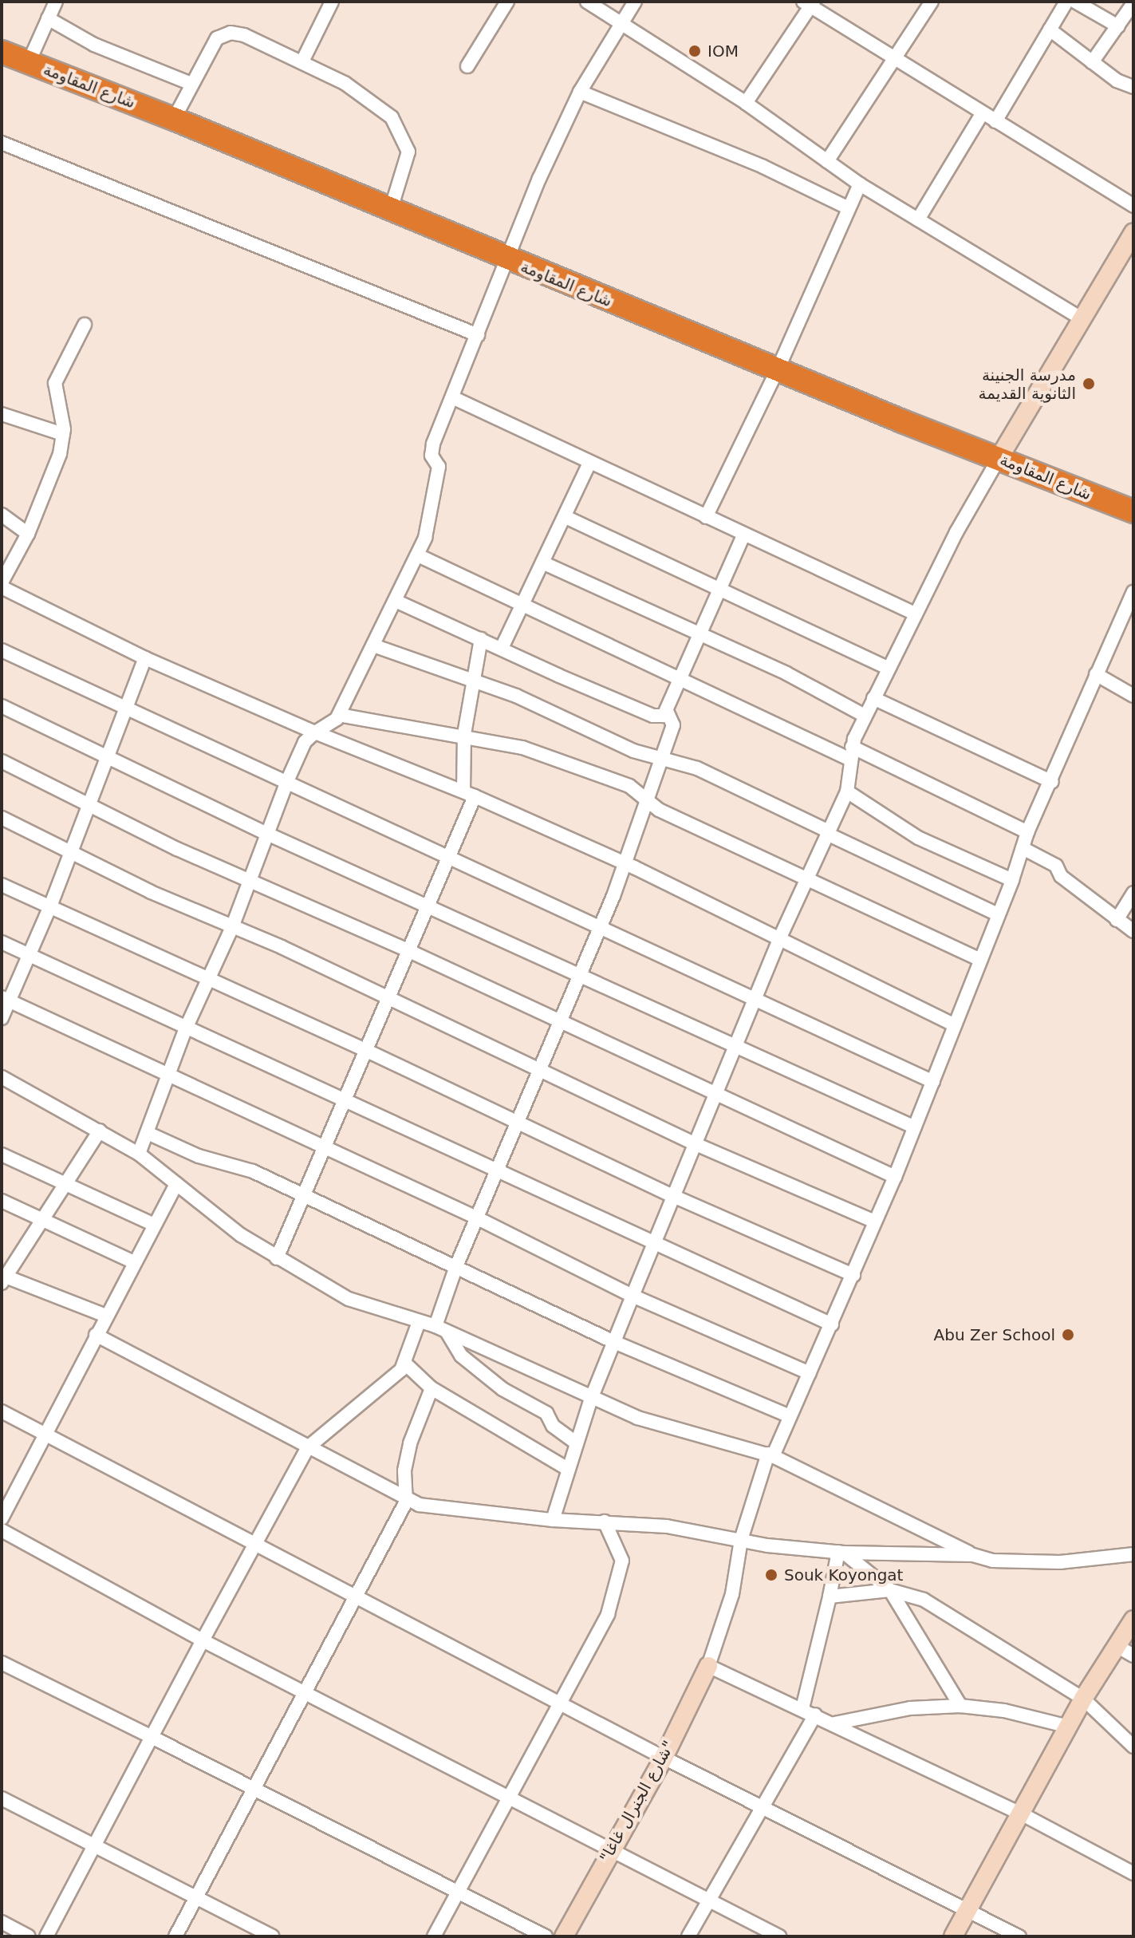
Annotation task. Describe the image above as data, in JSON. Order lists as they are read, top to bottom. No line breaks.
{"streets":{"highway":["شارع المقاومة"],"street":["\"شارع الجنرال غاغا\""]},"places":["IOM","مدرسة الجنينة الثانوية القديمة","Abu Zer School","Souk Koyongat"]}
